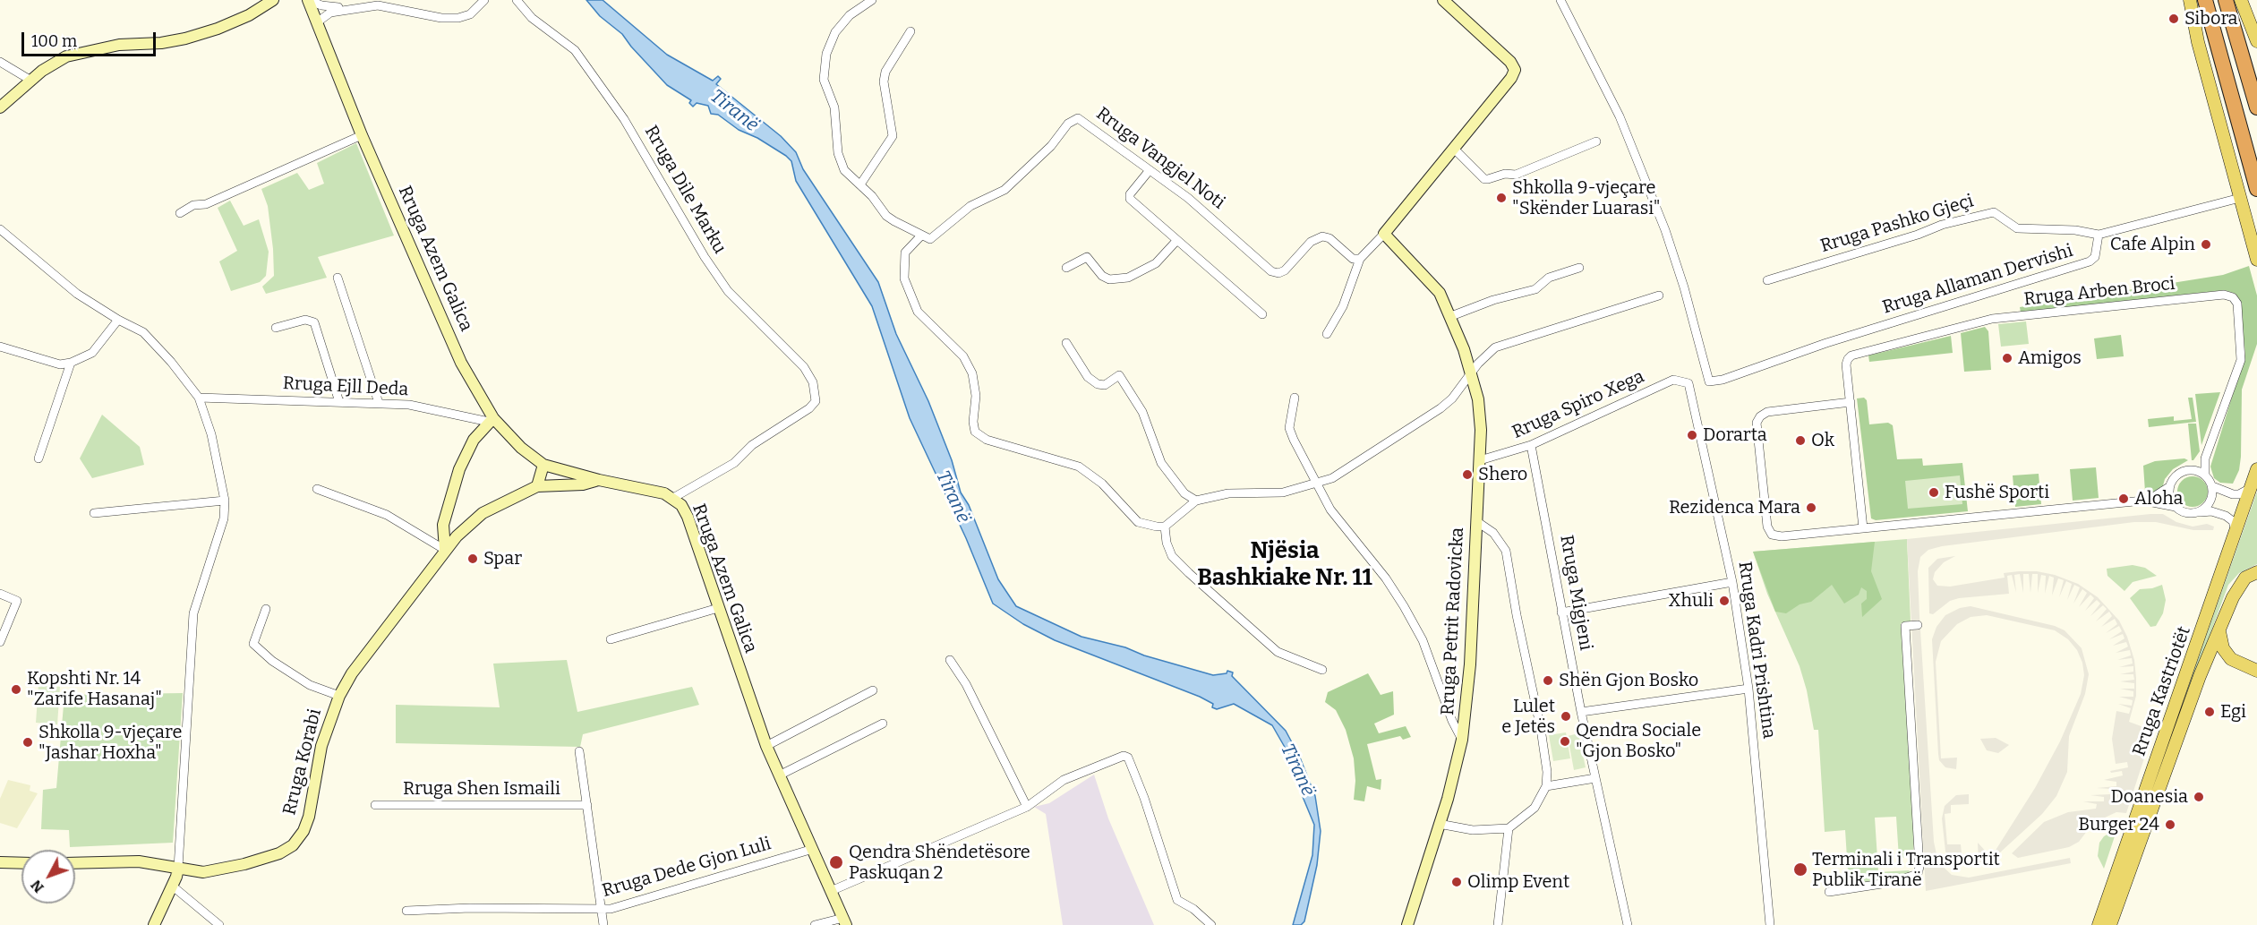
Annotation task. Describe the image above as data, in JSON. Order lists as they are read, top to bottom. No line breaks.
{"streets":{"main road":["Rruga Azem Galica","Rruga Petrit Radovicka","Rruga Kastriotët","Rruga Korabi"],"street":["Rruga Vangjel Noti","Rruga Dile Marku","Rruga Pashko Gjeçi","Rruga Allaman Dervishi","Rruga Arben Broci","Rruga Ejll Deda","Rruga Spiro Xega","Rruga Migjeni","Rruga Kadri Prishtina","Rruga Shen Ismaili","Rruga Dede Gjon Luli"]},"crossings":[["Rruga Dile Marku","Rruga Azem Galica"],["Rruga Pashko Gjeçi","Rruga Allaman Dervishi"],["Rruga Azem Galica","Rruga Ejll Deda"],["Rruga Azem Galica","Rruga Dede Gjon Luli"],["Rruga Spiro Xega","Rruga Migjeni"],["Rruga Spiro Xega","Rruga Petrit Radovicka"],["Rruga Spiro Xega","Rruga Kadri Prishtina"]],"districts":["Njësia Bashkiake Nr. 11"],"water":["Tiranë"],"places":["Sibora","Shkolla 9-vjeçare \"Skënder Luarasi\"","Cafe Alpin","Amigos","Dorarta","Ok","Shero","Fushë Sporti","Aloha","Rezidenca Mara","Spar","Xhuli","Shën Gjon Bosko","Kopshti Nr. 14 \"Zarife Hasanaj\"","Egi","Lulet e Jetës","Qendra Sociale \"Gjon Bosko\"","Shkolla 9-vjeçare \"Jashar Hoxha\"","Doanesia","Burger 24","Qendra Shëndetësore Paskuqan 2","Terminali i Transportit Publik Tiranë","Olimp Event"],"scale_bar":"100 m","north":"bottom left"}
